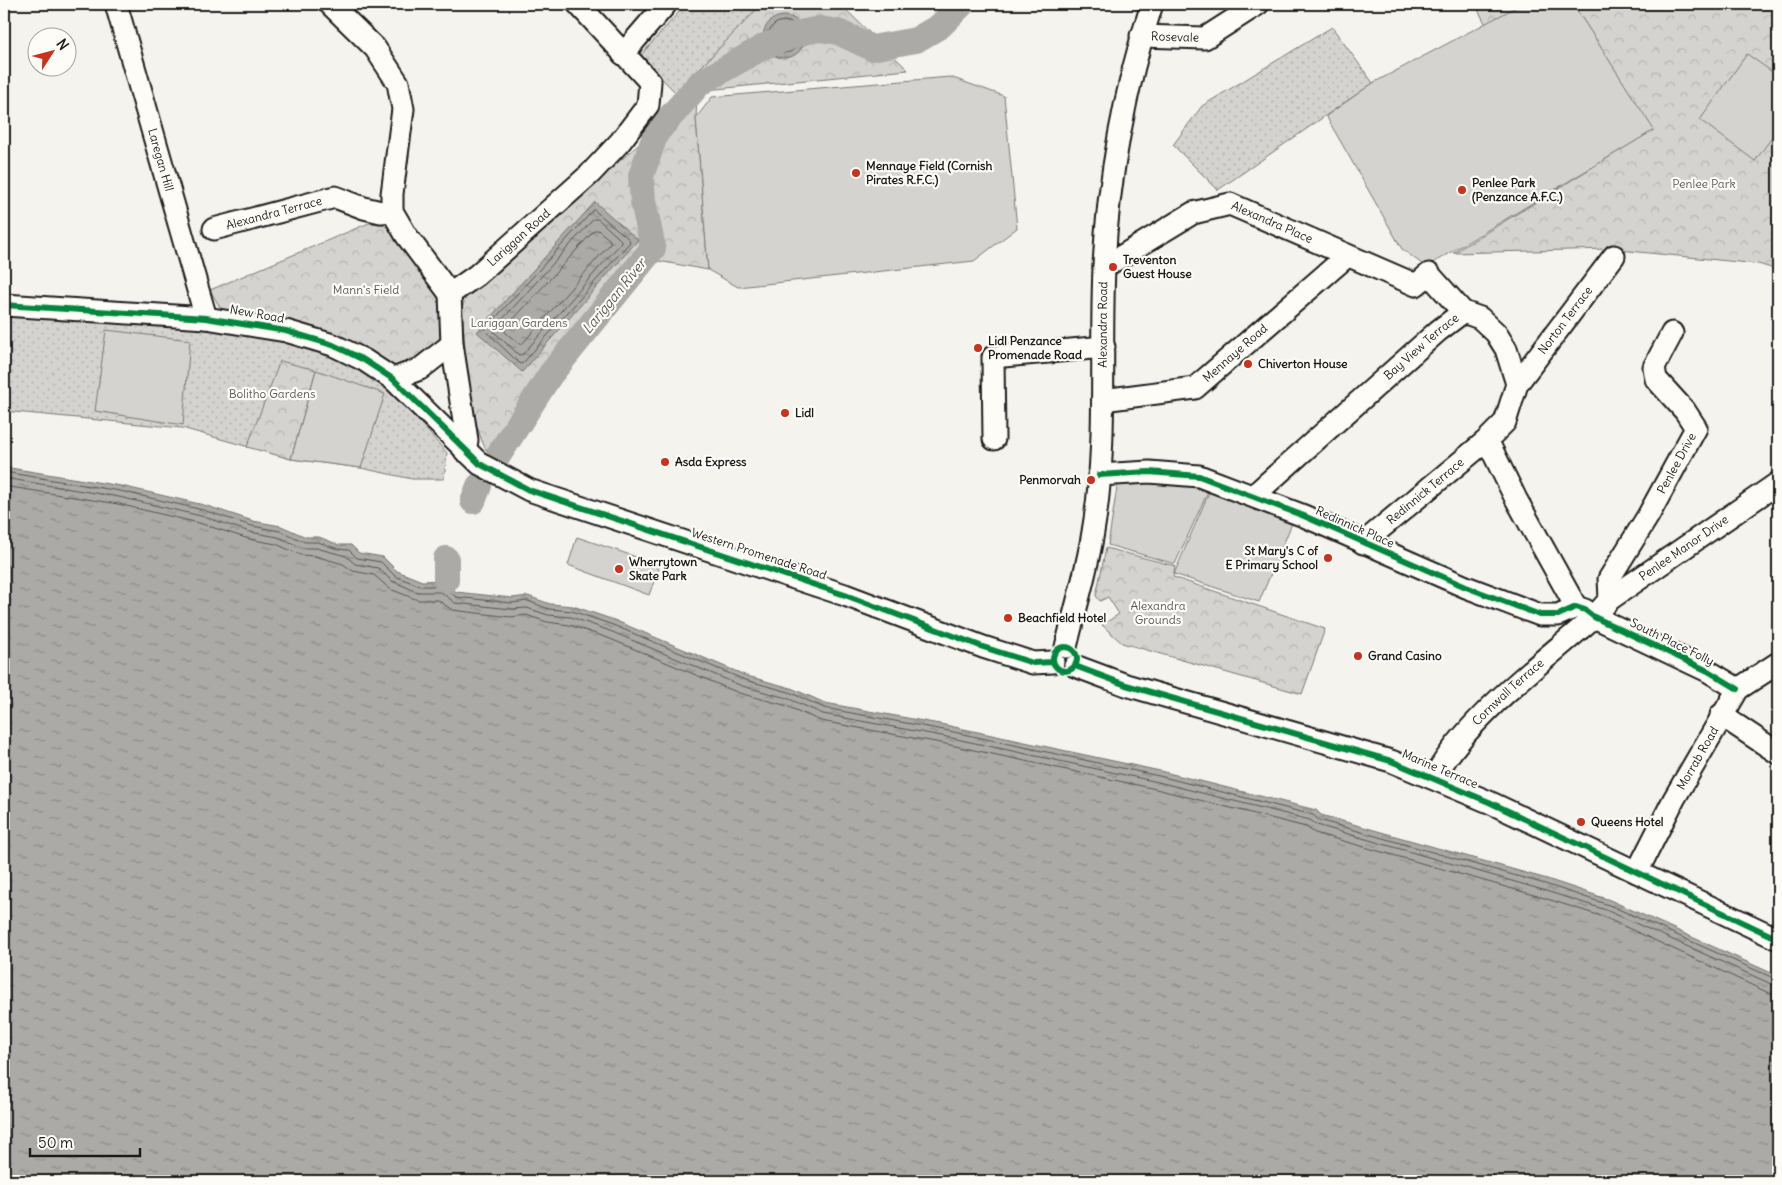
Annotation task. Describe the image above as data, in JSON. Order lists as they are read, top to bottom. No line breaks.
{"streets":{"street":["Rosevale","Laregan Hill","Alexandra Terrace","Alexandra Place","Lariggan Road","New Road","Norton Terrace","Alexandra Road","Bay View Terrace","Mennaye Road","Penlee Drive","Redinnick Terrace","Redinnick Place","Penlee Manor Drive","Western Promenade Road","South Place Folly","Cornwall Terrace","Morrab Road","Marine Terrace"]},"crossings":[["Rosevale","Alexandra Road"],["Laregan Hill","New Road"],["Alexandra Place","Alexandra Road"],["Alexandra Place","Bay View Terrace"],["Alexandra Place","Mennaye Road"],["New Road","Western Promenade Road"],["Norton Terrace","Bay View Terrace"],["Alexandra Road","Mennaye Road"],["Alexandra Road","Redinnick Place"],["Alexandra Road","Western Promenade Road"],["Bay View Terrace","Redinnick Place"],["Penlee Drive","Penlee Manor Drive"],["Redinnick Terrace","Redinnick Place"],["Redinnick Place","Penlee Manor Drive"],["Redinnick Place","South Place Folly"],["Redinnick Place","Cornwall Terrace"],["Penlee Manor Drive","South Place Folly"],["Penlee Manor Drive","Cornwall Terrace"],["Western Promenade Road","Marine Terrace"],["South Place Folly","Cornwall Terrace"],["South Place Folly","Morrab Road"],["Cornwall Terrace","Marine Terrace"],["Morrab Road","Marine Terrace"]],"water":["Lariggan River"],"parks":["Penlee Park","Mann's Field","Lariggan Gardens","Bolitho Gardens","Alexandra Grounds"],"places":["Mennaye Field (Cornish Pirates R.F.C.)","Penlee Park (Penzance A.F.C.)","Treventon Guest House","Lidl Penzance Promenade Road","Chiverton House","Lidl","Asda Express","Penmorvah","St Mary's C of E Primary School","Wherrytown Skate Park","Beachfield Hotel","Grand Casino","Queens Hotel"],"scale_bar":"50 m","north":"top right"}
